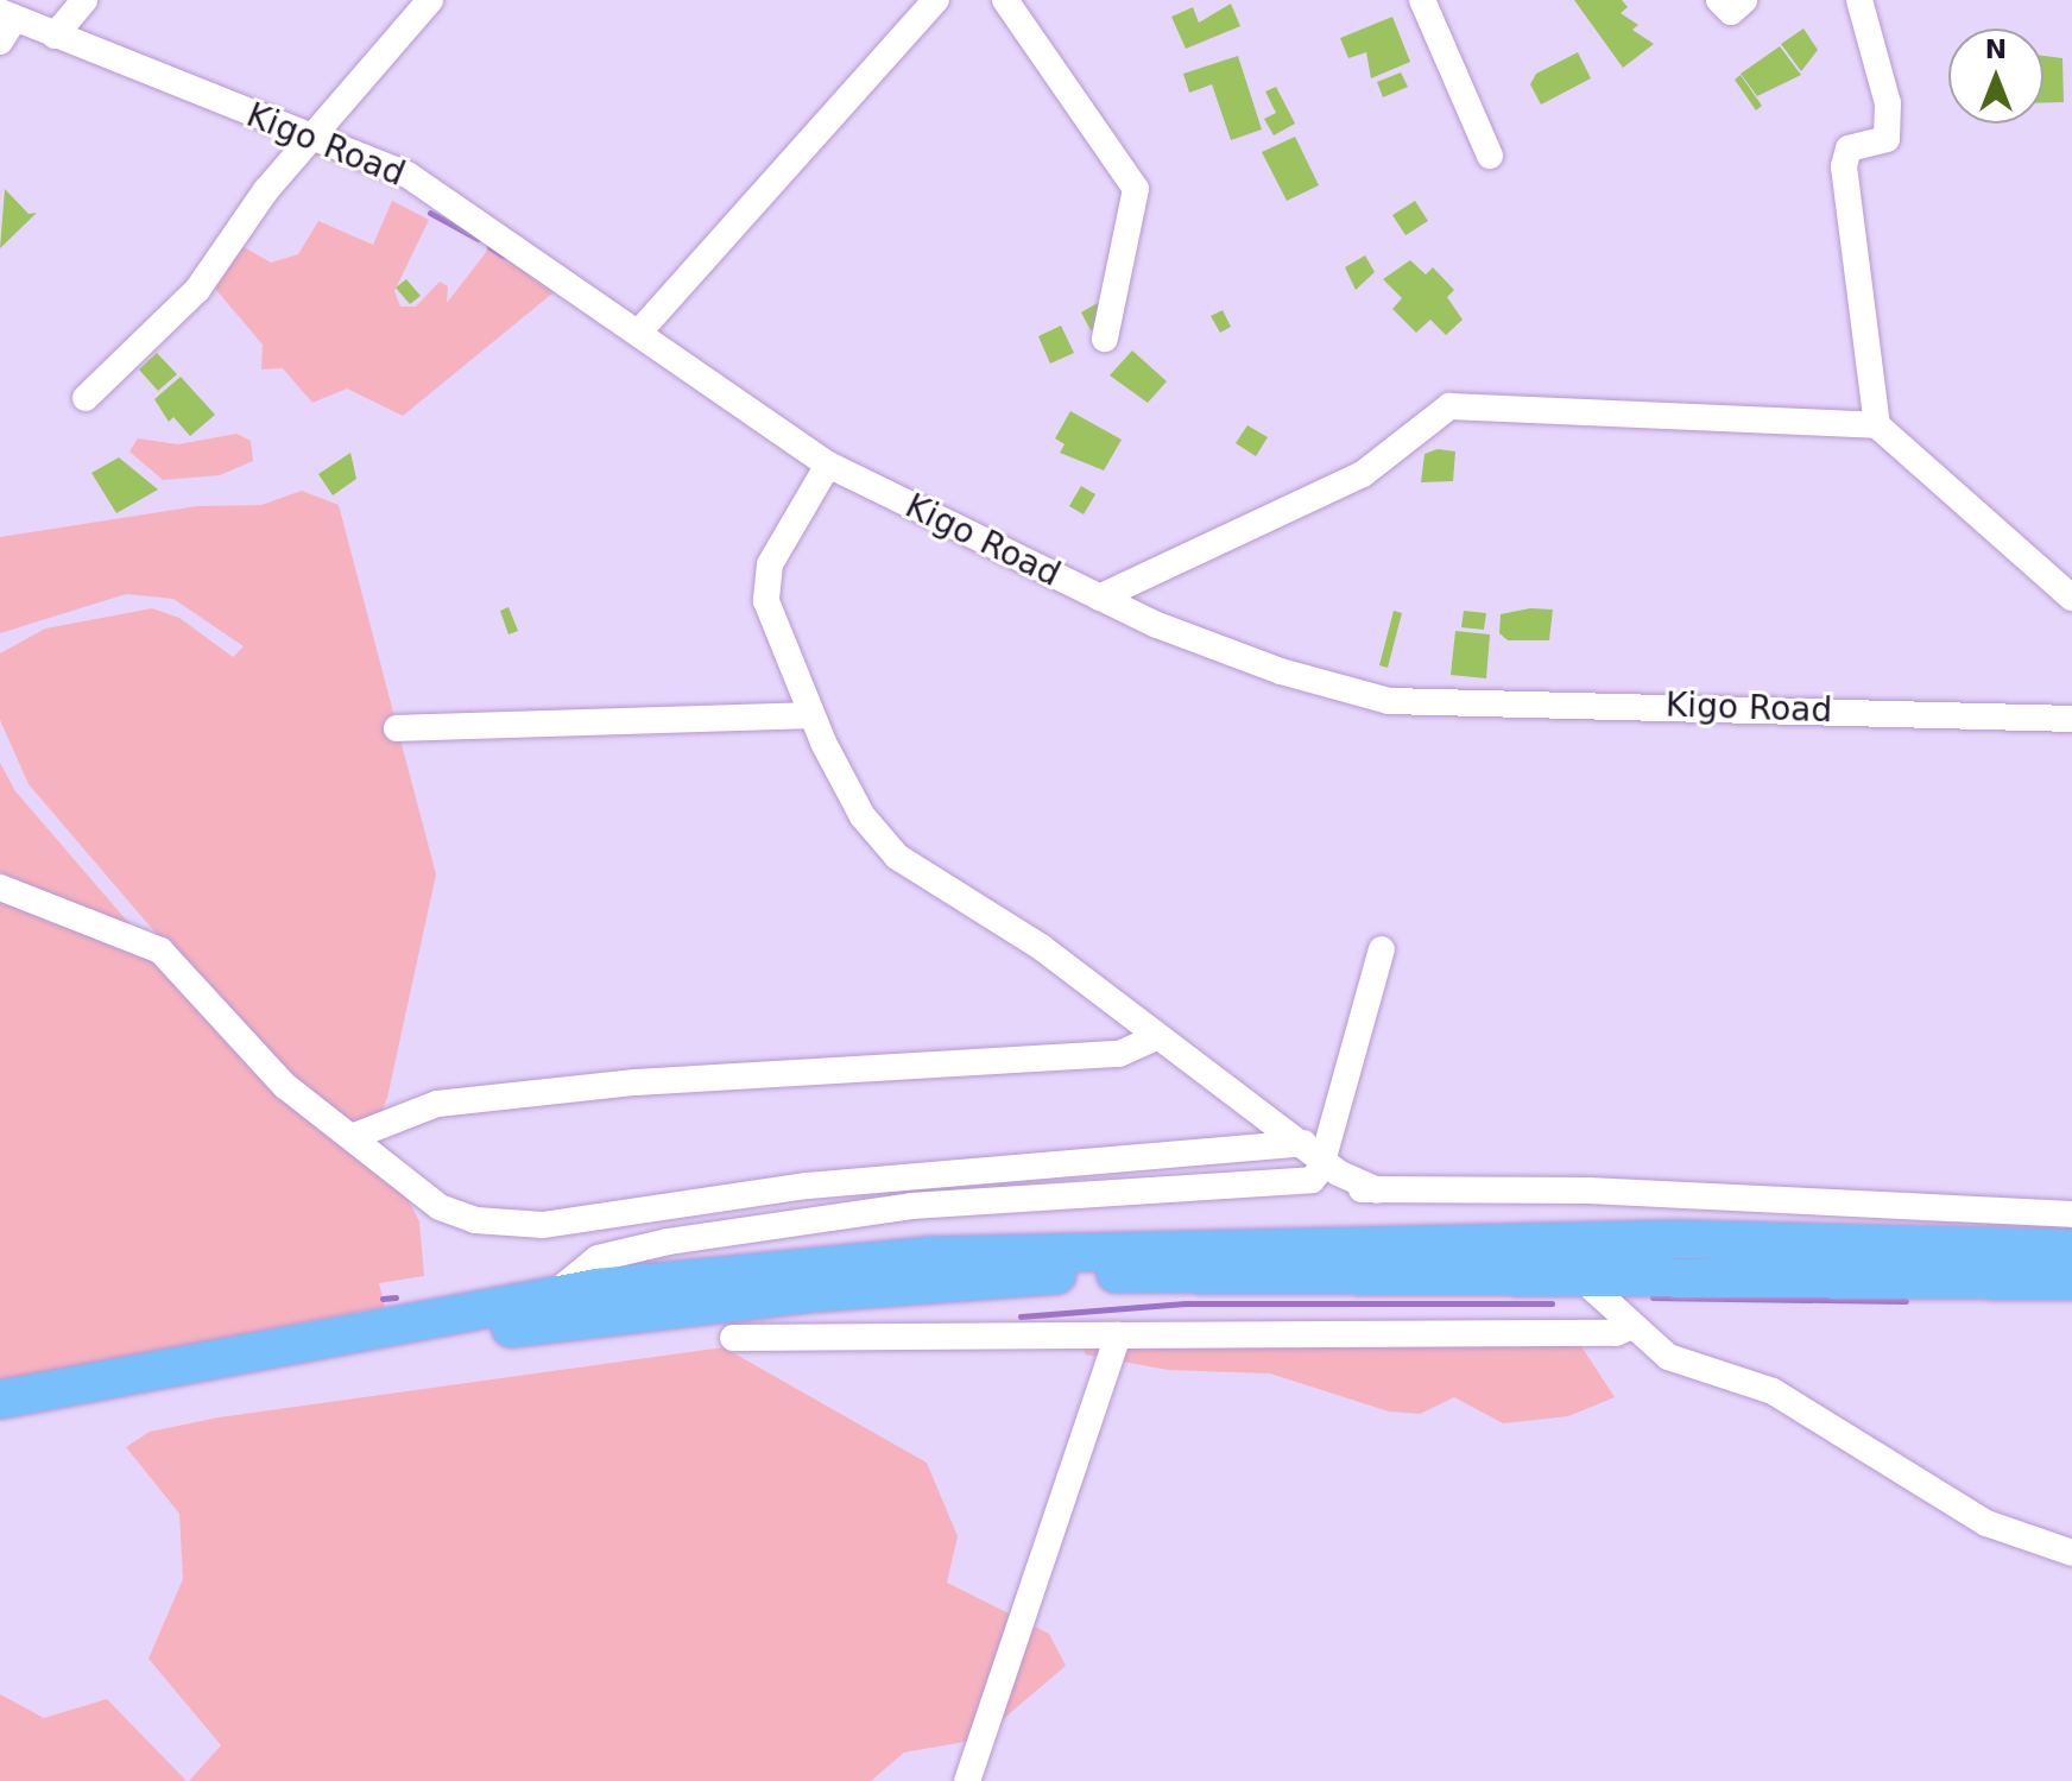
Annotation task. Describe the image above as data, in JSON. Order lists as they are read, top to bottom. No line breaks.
{"streets":{"street":["Kigo Road"]},"north":"top"}
